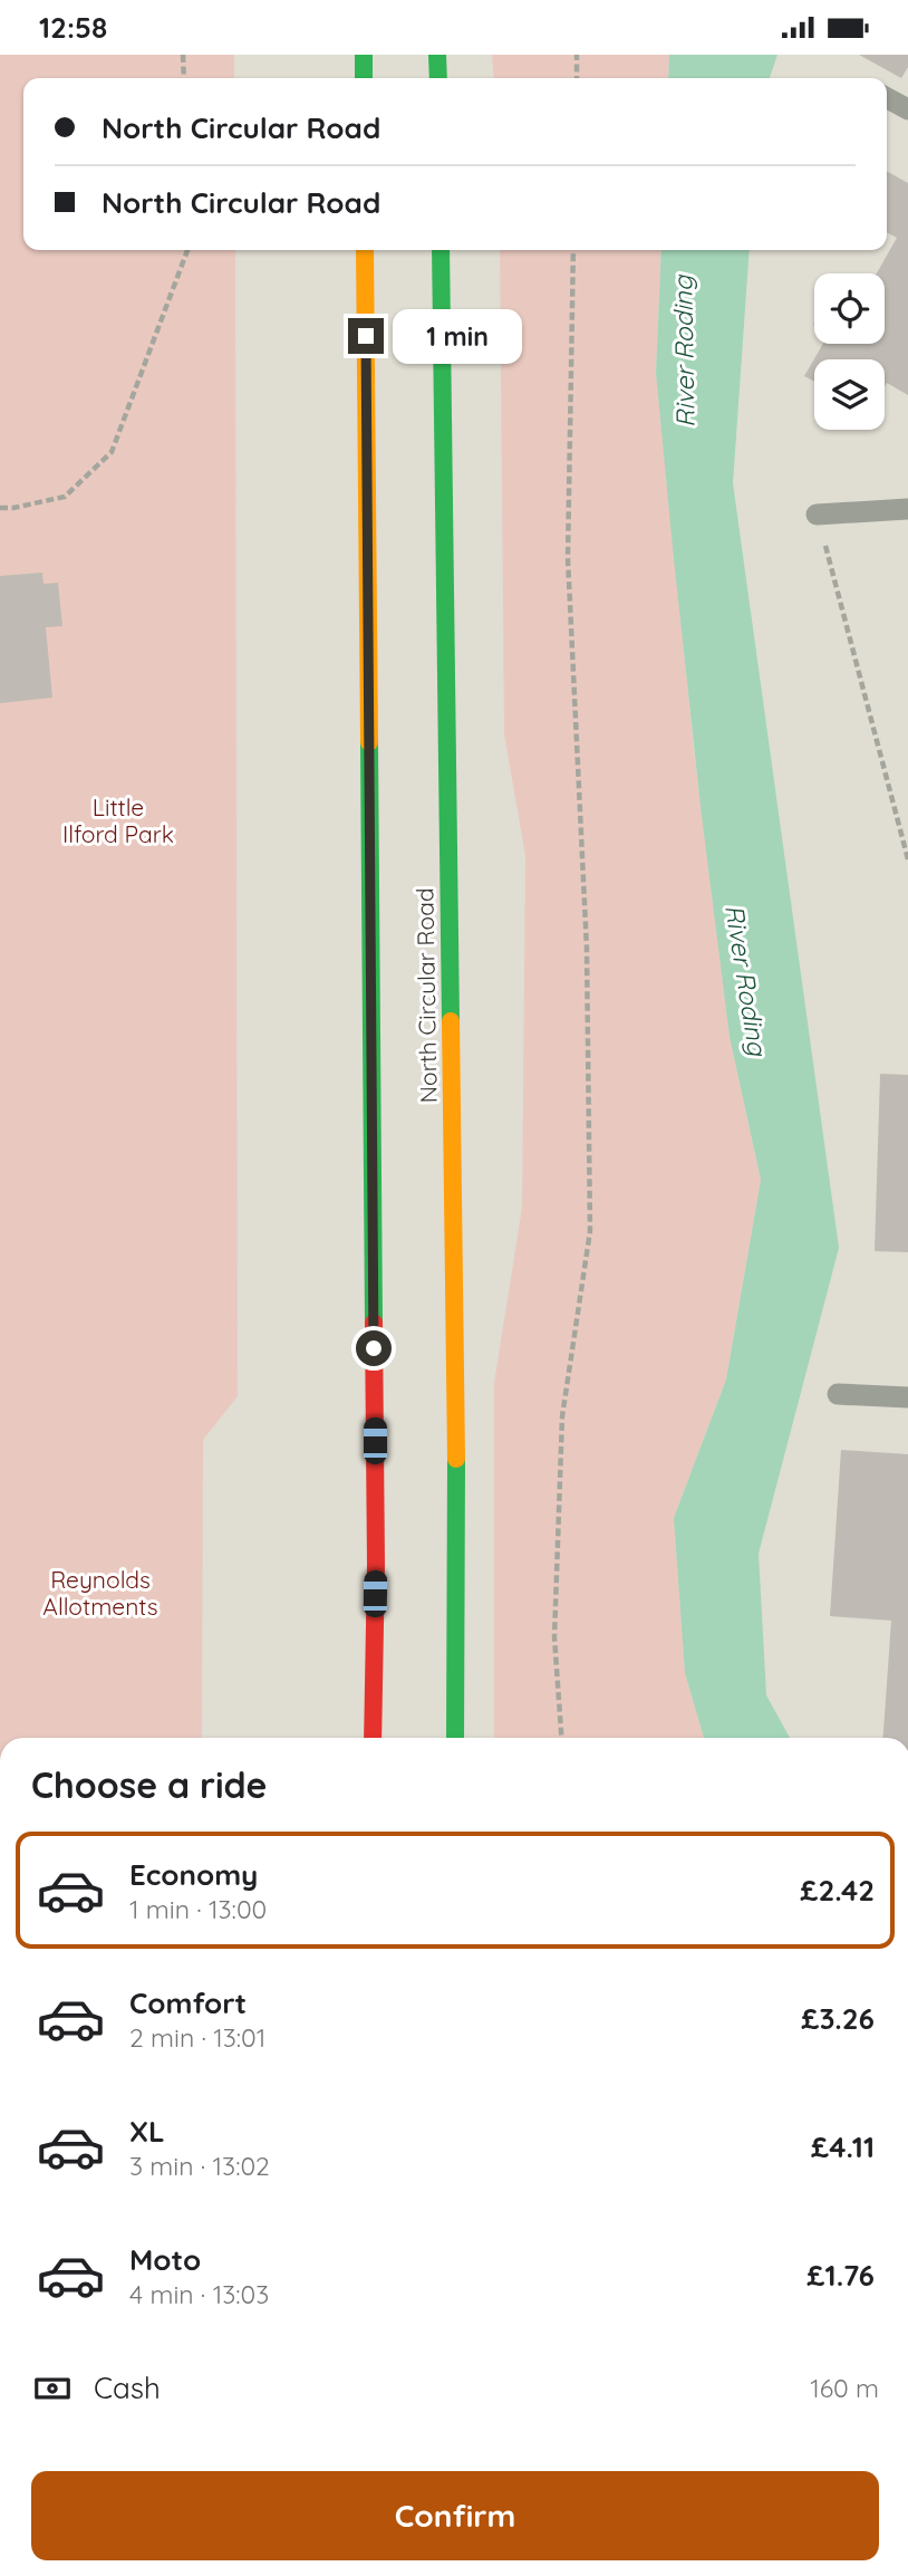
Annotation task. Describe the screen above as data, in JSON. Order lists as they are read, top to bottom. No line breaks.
{"streets":{"highway":["North Circular Road"]},"water":["River Roding"],"parks":["Little Ilford Park","Reynolds Allotments"],"page":{"status":"12:58","banner":["North Circular Road","North Circular Road"],"bubble":"1 min","heading":"Choose a ride","list":[{"name":"Economy","note":"1 min · 13:00","value":"£2.42"},{"name":"Comfort","note":"2 min · 13:01","value":"£3.26"},{"name":"XL","note":"3 min · 13:02","value":"£4.11"},{"name":"Moto","note":"4 min · 13:03","value":"£1.76"}],"pay":["Cash","160 m"],"buttons":"Confirm"}}
